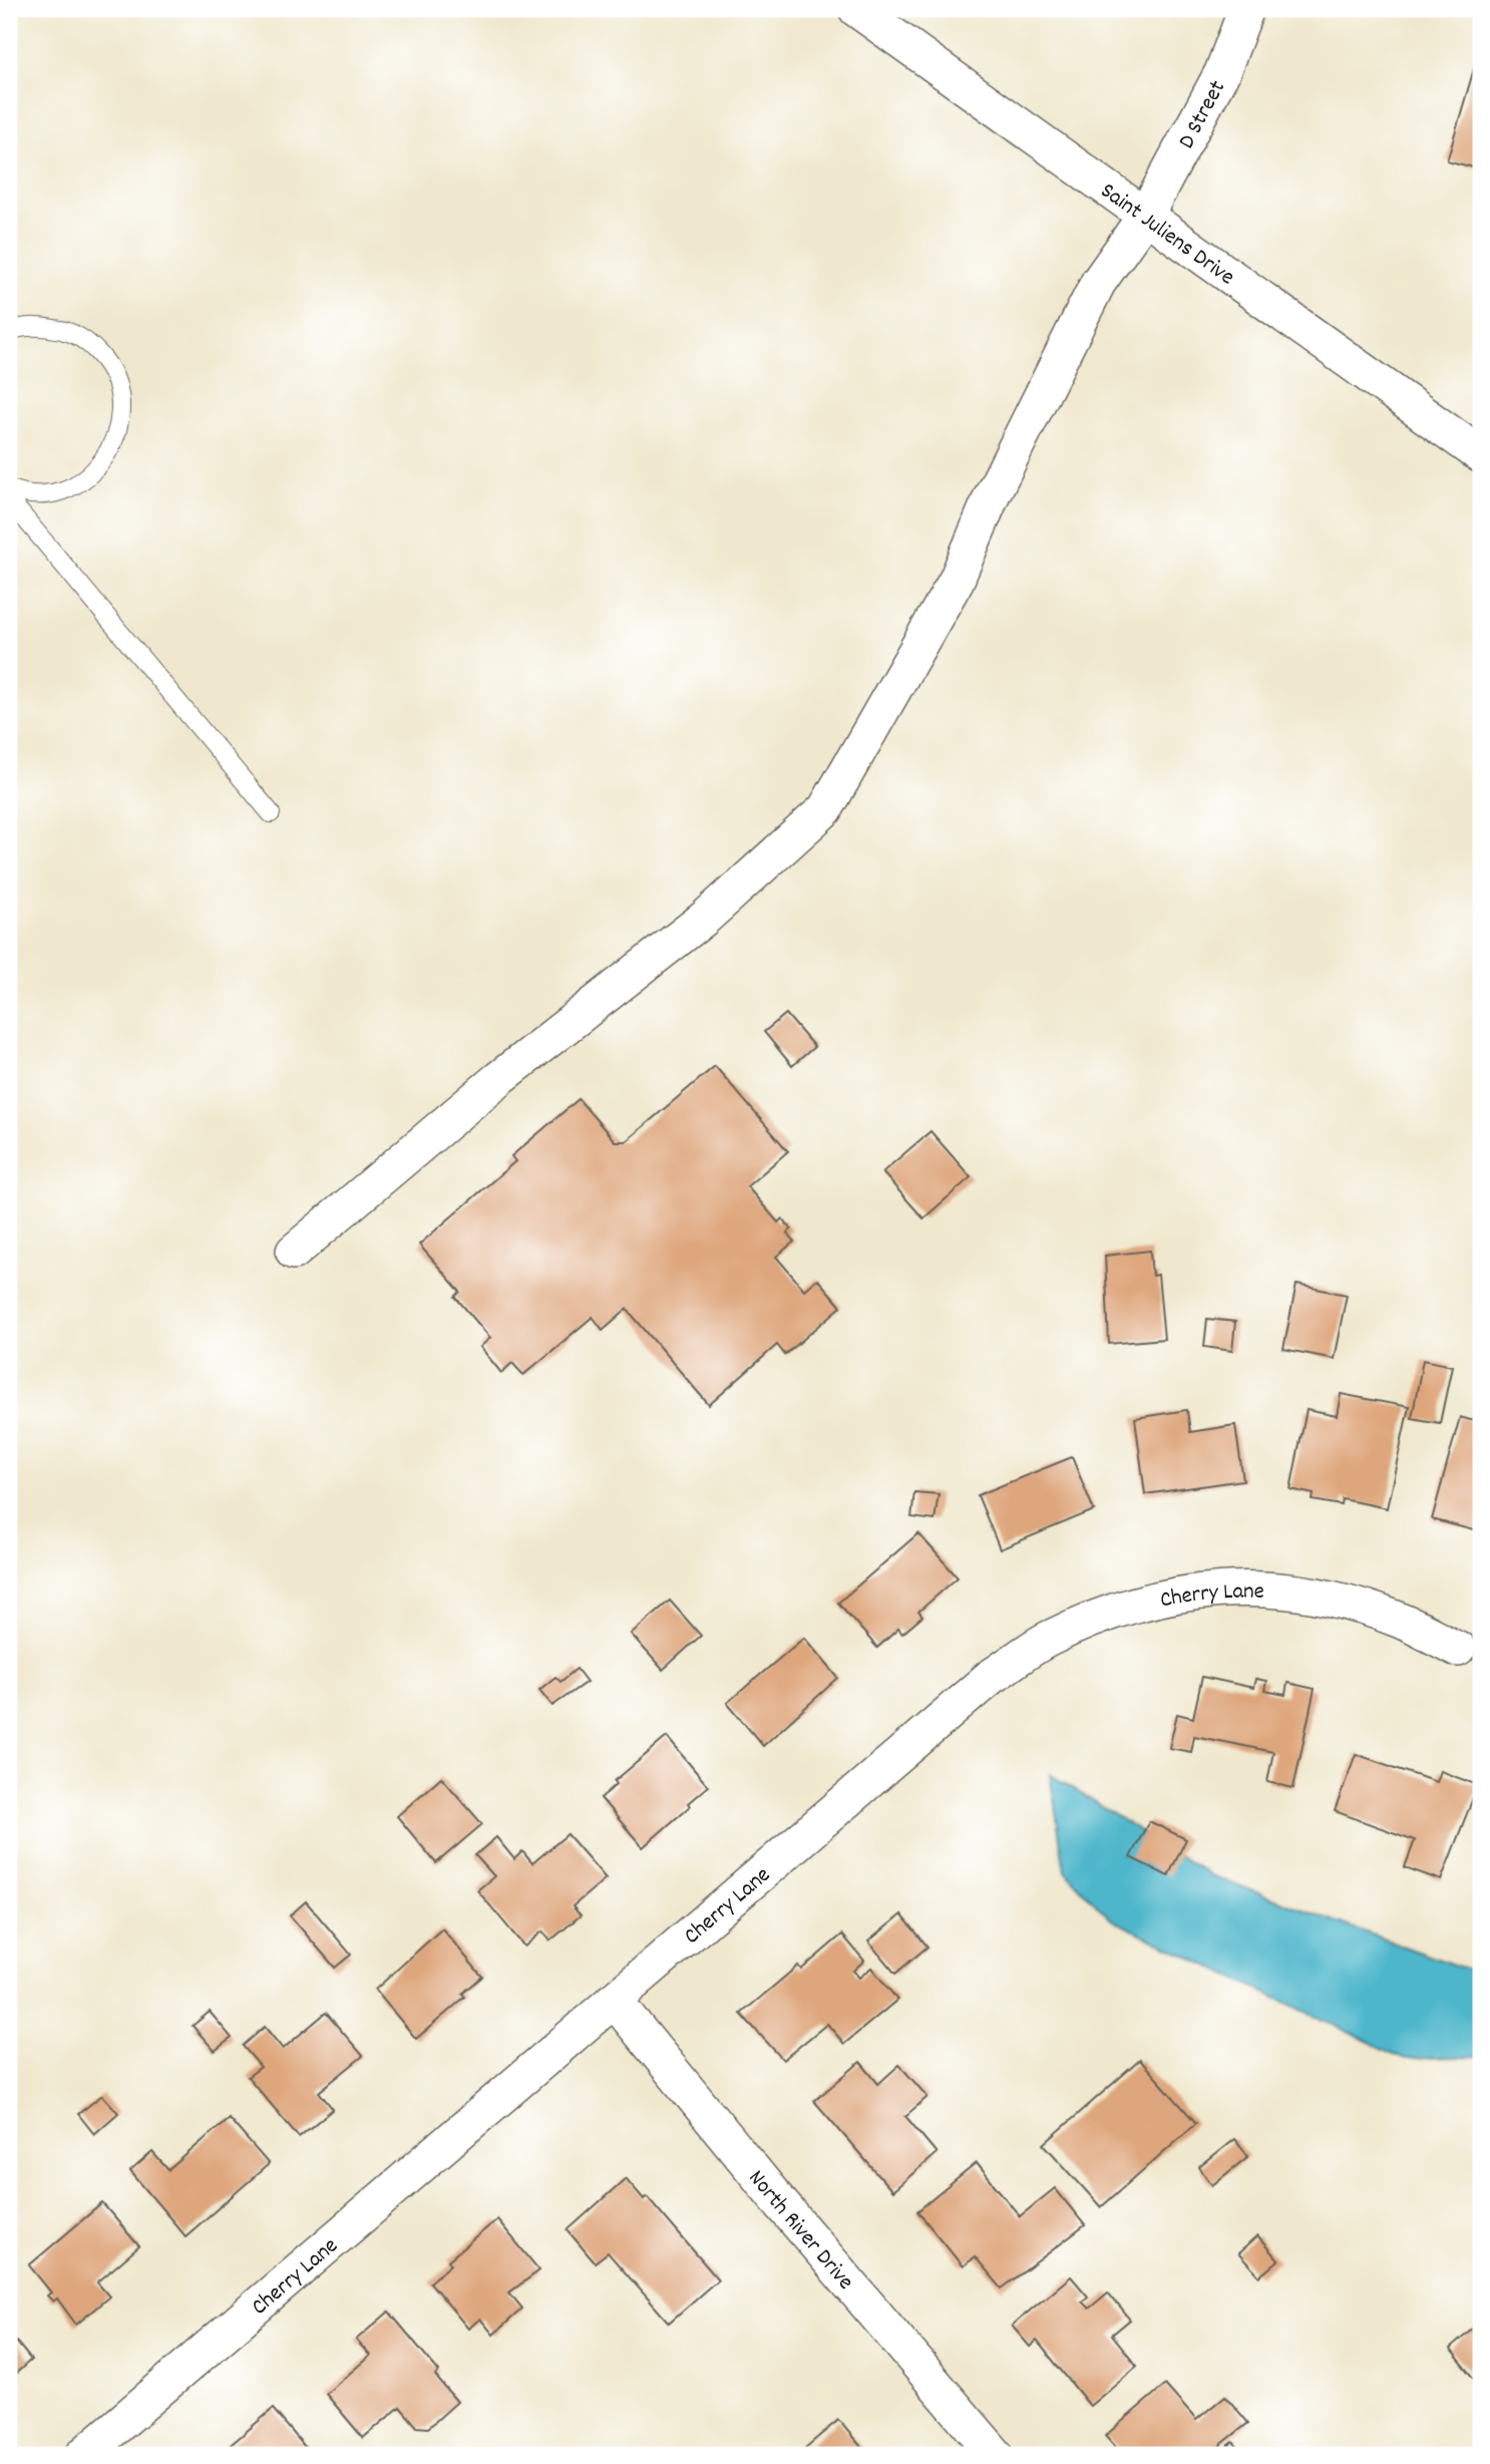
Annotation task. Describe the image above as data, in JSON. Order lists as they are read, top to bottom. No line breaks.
{"streets":{"street":["D Street","Saint Juliens Drive","Cherry Lane","North River Drive"]},"crossings":[["D Street","Saint Juliens Drive"],["Cherry Lane","North River Drive"]]}
